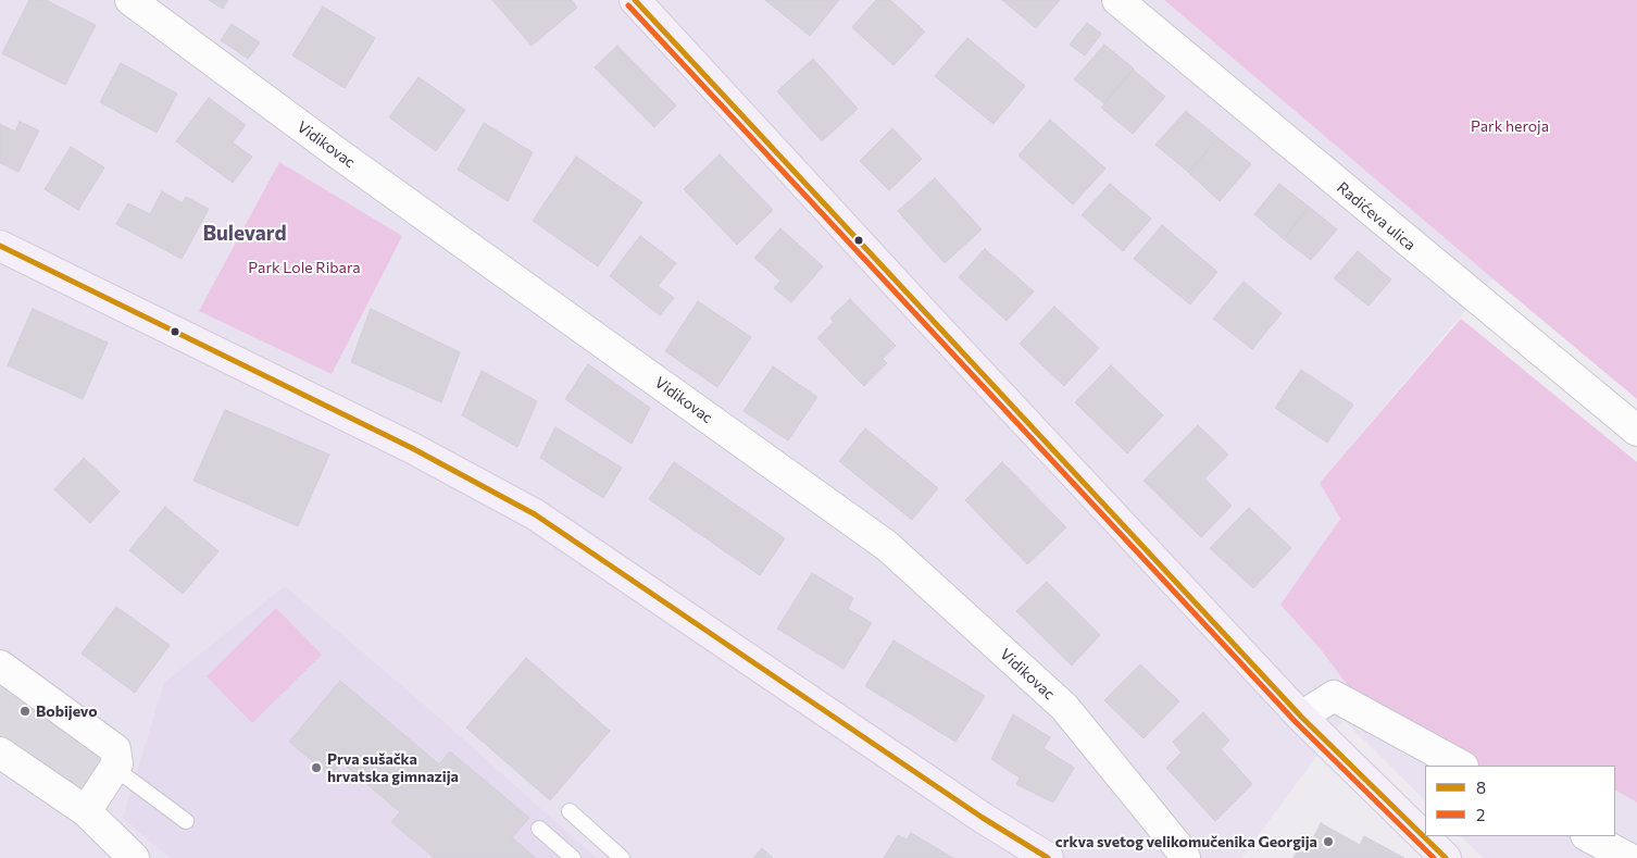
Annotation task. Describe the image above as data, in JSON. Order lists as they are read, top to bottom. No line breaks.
{"streets":{"street":["Vidikovac","Radićeva ulica"]},"districts":["Bulevard"],"parks":["Park heroja","Park Lole Ribara"],"places":["Bobijevo","Prva sušačka hrvatska gimnazija","crkva svetog velikomučenika Georgija"],"lines":["transit line 8","transit line 2"],"legend":["8","2"]}
